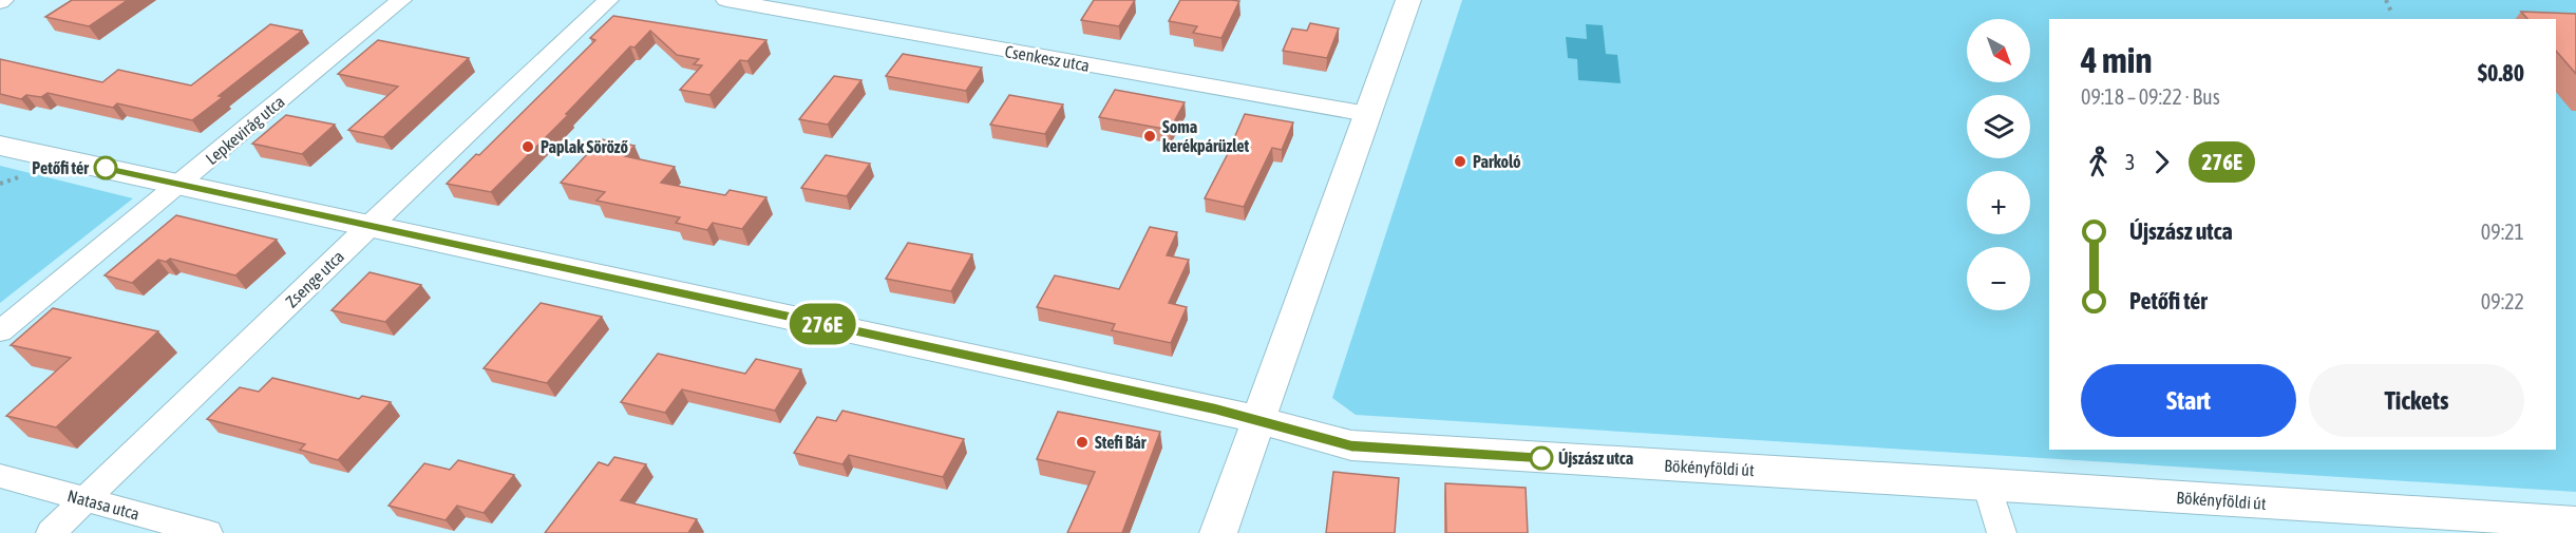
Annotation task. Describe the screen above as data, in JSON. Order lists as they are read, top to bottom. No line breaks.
{"streets":{"street":["Csenkesz utca","Lepkevirág utca","Zsenge utca","Bökényföldi út","Natasa utca"]},"crossings":[["Lepkevirág utca","Bökényföldi út"],["Zsenge utca","Bökényföldi út"],["Zsenge utca","Natasa utca"]],"places":["Soma kerékpárüzlet","Paplak Söröző","Parkoló","Petőfi tér","Stefi Bár","Újszász utca"],"lines":["bus line 276E"],"north":"bottom right","page":{"on_map":"276E","map_buttons":["+","−"],"heading":["4 min","09:18 – 09:22 · Bus","$0.80"],"legs":["3","276E"],"list":[{"name":"Újszász utca","value":"09:21"},{"name":"Petőfi tér","value":"09:22"}],"buttons":["Start","Tickets"]}}
